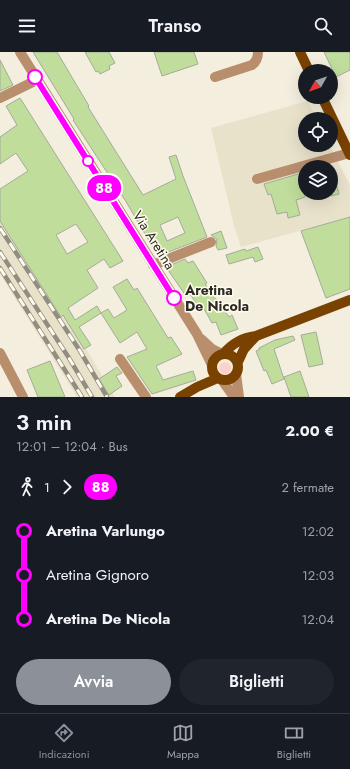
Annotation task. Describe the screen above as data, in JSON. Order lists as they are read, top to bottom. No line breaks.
{"streets":{"main road":["Via Aretina"]},"places":["Aretina De Nicola"],"lines":["bus line 88"],"north":"bottom left","page":{"header":"Transo","on_map":"88","heading":["3 min","12:01 – 12:04 · Bus","2.00 €"],"legs":["1","88","2 fermate"],"list":[{"name":"Aretina Varlungo","value":"12:02"},{"name":"Aretina Gignoro","value":"12:03"},{"name":"Aretina De Nicola","value":"12:04"}],"buttons":["Avvia","Biglietti"],"tabs":["Indicazioni","Mappa","Biglietti"]}}
